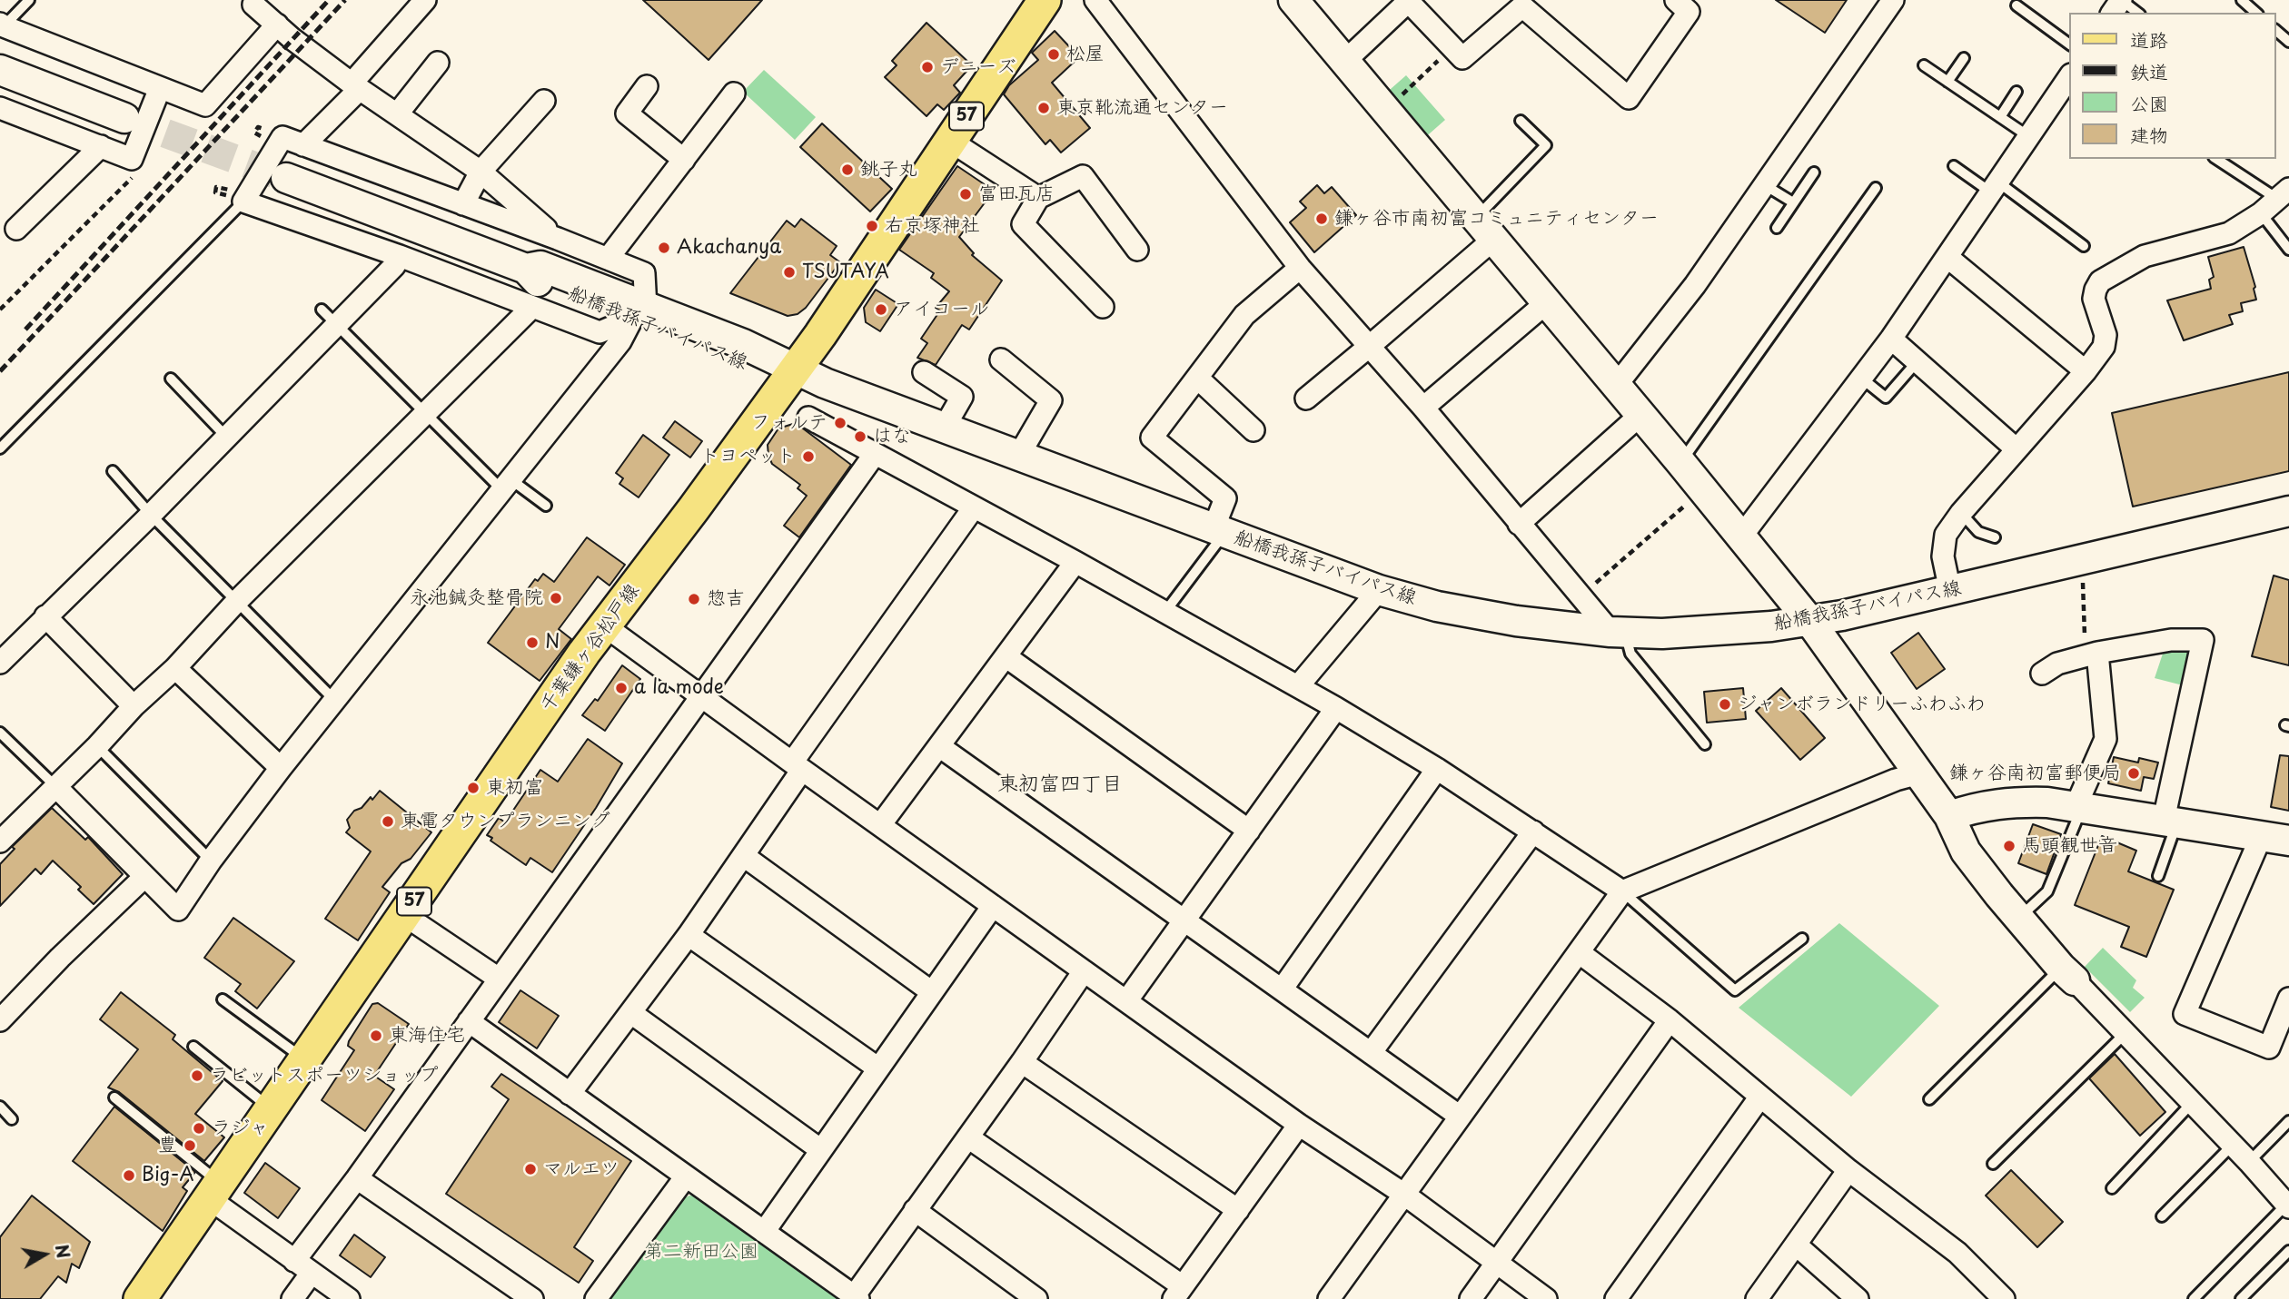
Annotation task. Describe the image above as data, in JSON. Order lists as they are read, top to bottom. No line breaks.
{"streets":{"main road":["57","千葉鎌ヶ谷松戸線"],"street":["船橋我孫子バイパス線"]},"crossings":[["船橋我孫子バイパス線","千葉鎌ヶ谷松戸線"]],"districts":["東初富四丁目"],"parks":["第二新田公園"],"places":["松屋","デニーズ","東京靴流通センター","銚子丸","富田瓦店","鎌ヶ谷市南初富コミュニティセンター","右京塚神社","Akachanya","TSUTAYA","アイコール","フォルテ","はな","トヨペット","永池鍼灸整骨院","惣吉","N","a la mode","ジャンボランドリーふわふわ","鎌ヶ谷南初富郵便局","東初富","東電タウンプランニング","馬頭観世音","東海住宅","ラビットスポーツショップ","ラジャ","豊","マルエツ","Big-A"],"legend":["道路","鉄道","公園","建物"],"north":"right"}
